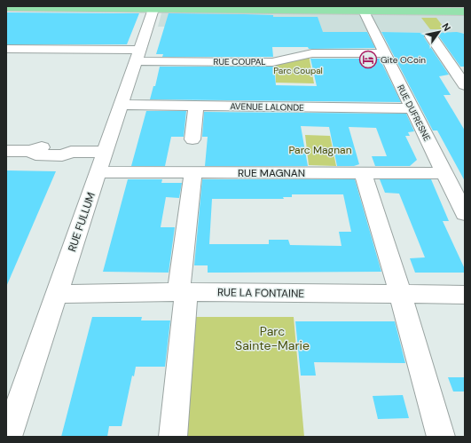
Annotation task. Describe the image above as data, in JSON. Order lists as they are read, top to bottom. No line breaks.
{"streets":{"street":["RUE COUPAL","AVENUE LALONDE","RUE DUFRESNE","RUE MAGNAN","RUE FULLUM","RUE LA FONTAINE"]},"crossings":[["RUE COUPAL","RUE DUFRESNE"],["RUE COUPAL","RUE FULLUM"],["AVENUE LALONDE","RUE DUFRESNE"],["AVENUE LALONDE","RUE FULLUM"],["RUE DUFRESNE","RUE MAGNAN"],["RUE MAGNAN","RUE FULLUM"],["RUE FULLUM","RUE LA FONTAINE"]],"parks":["Parc Coupal","Parc Magnan","Parc Sainte-Marie"],"places":{"hotel":["Gite OCoin"]},"north":"top right"}
